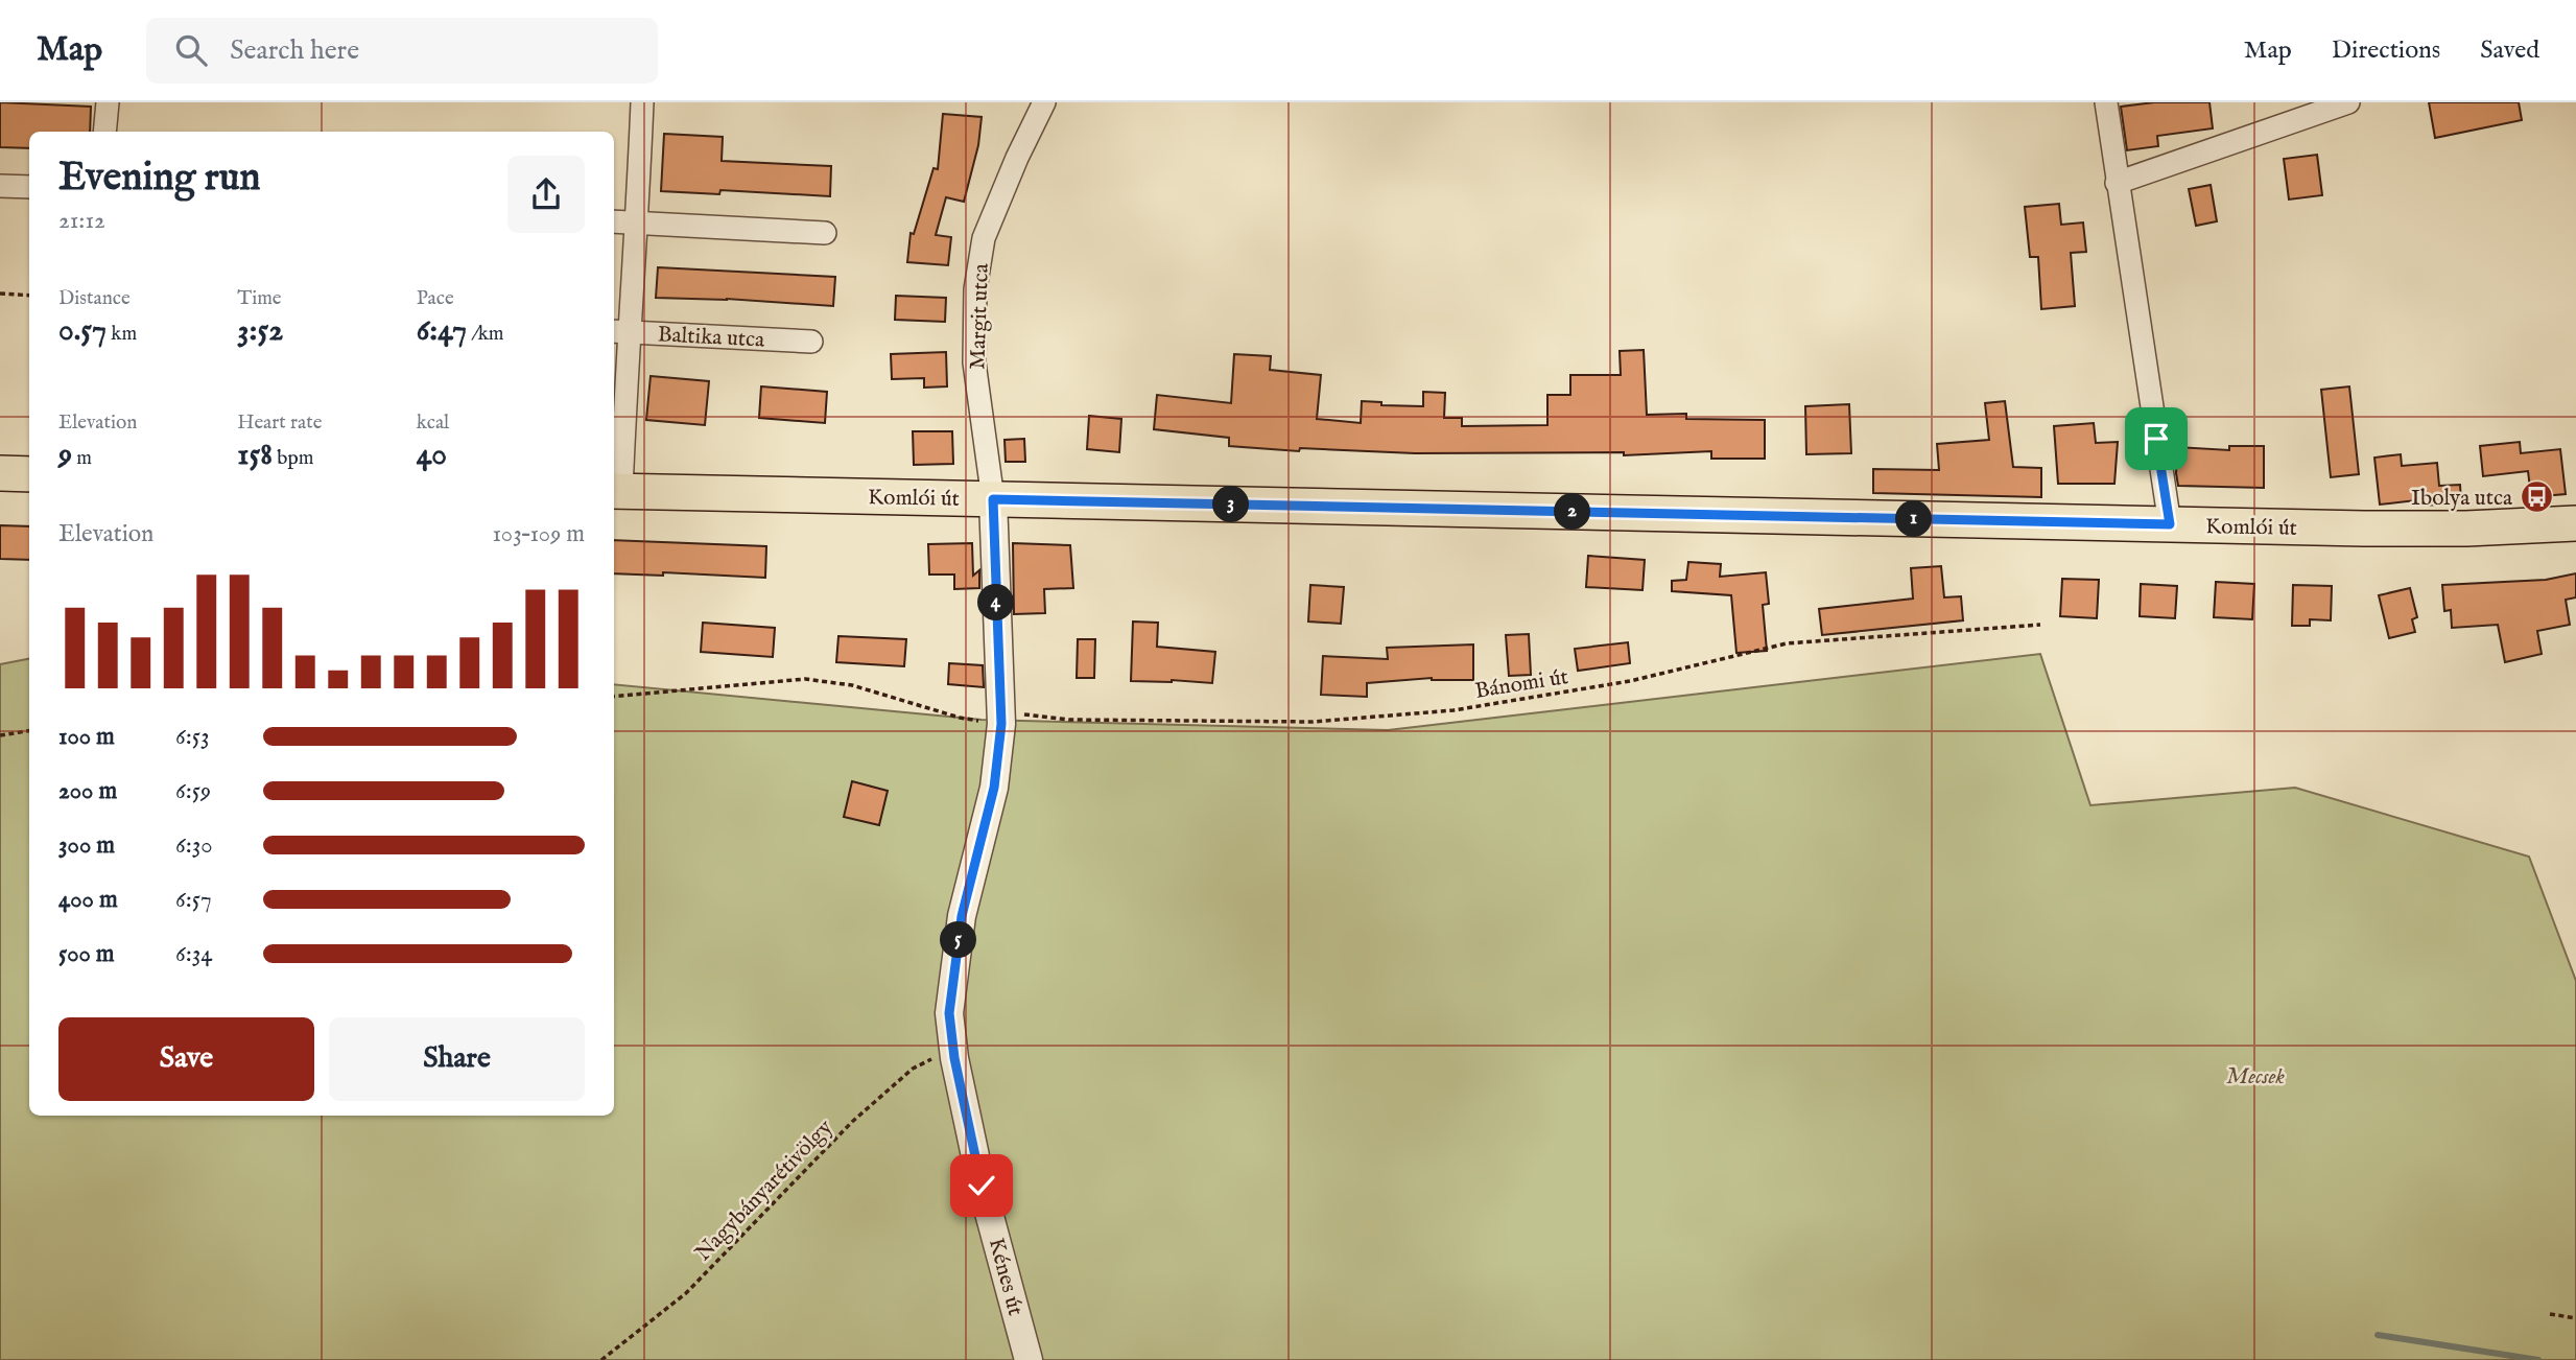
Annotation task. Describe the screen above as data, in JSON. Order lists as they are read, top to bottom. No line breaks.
{"streets":{"main road":["Komlói út"],"street":["Margit utca","Baltika utca","Kénes út"],"path":["Bánomi út","Nagybányarétivölgy"]},"crossings":[["Margit utca","Komlói út"],["Margit utca","Kénes út"],["Komlói út","Kénes út"],["Bánomi út","Kénes út"],["Nagybányarétivölgy","Kénes út"]],"parks":["Mecsek"],"places":{"bus stop":["Ibolya utca"]},"page":{"header":"Map","search":"Search here","nav":["Map","Directions","Saved"],"heading":["Evening run","21:12"],"stats":[["Distance","0.57 km"],["Time","3:52"],["Pace","6:47 /km"],["Elevation","9 m"],["Heart rate","158 bpm"],["kcal","40"]],"pins":["3","2","1","4","5"],"chart":["Elevation","103–109 m"],"list":[{"name":"100 m","note":"6:53"},{"name":"200 m","note":"6:59"},{"name":"300 m","note":"6:30"},{"name":"400 m","note":"6:57"},{"name":"500 m","note":"6:34"}],"buttons":["Save","Share"]}}
